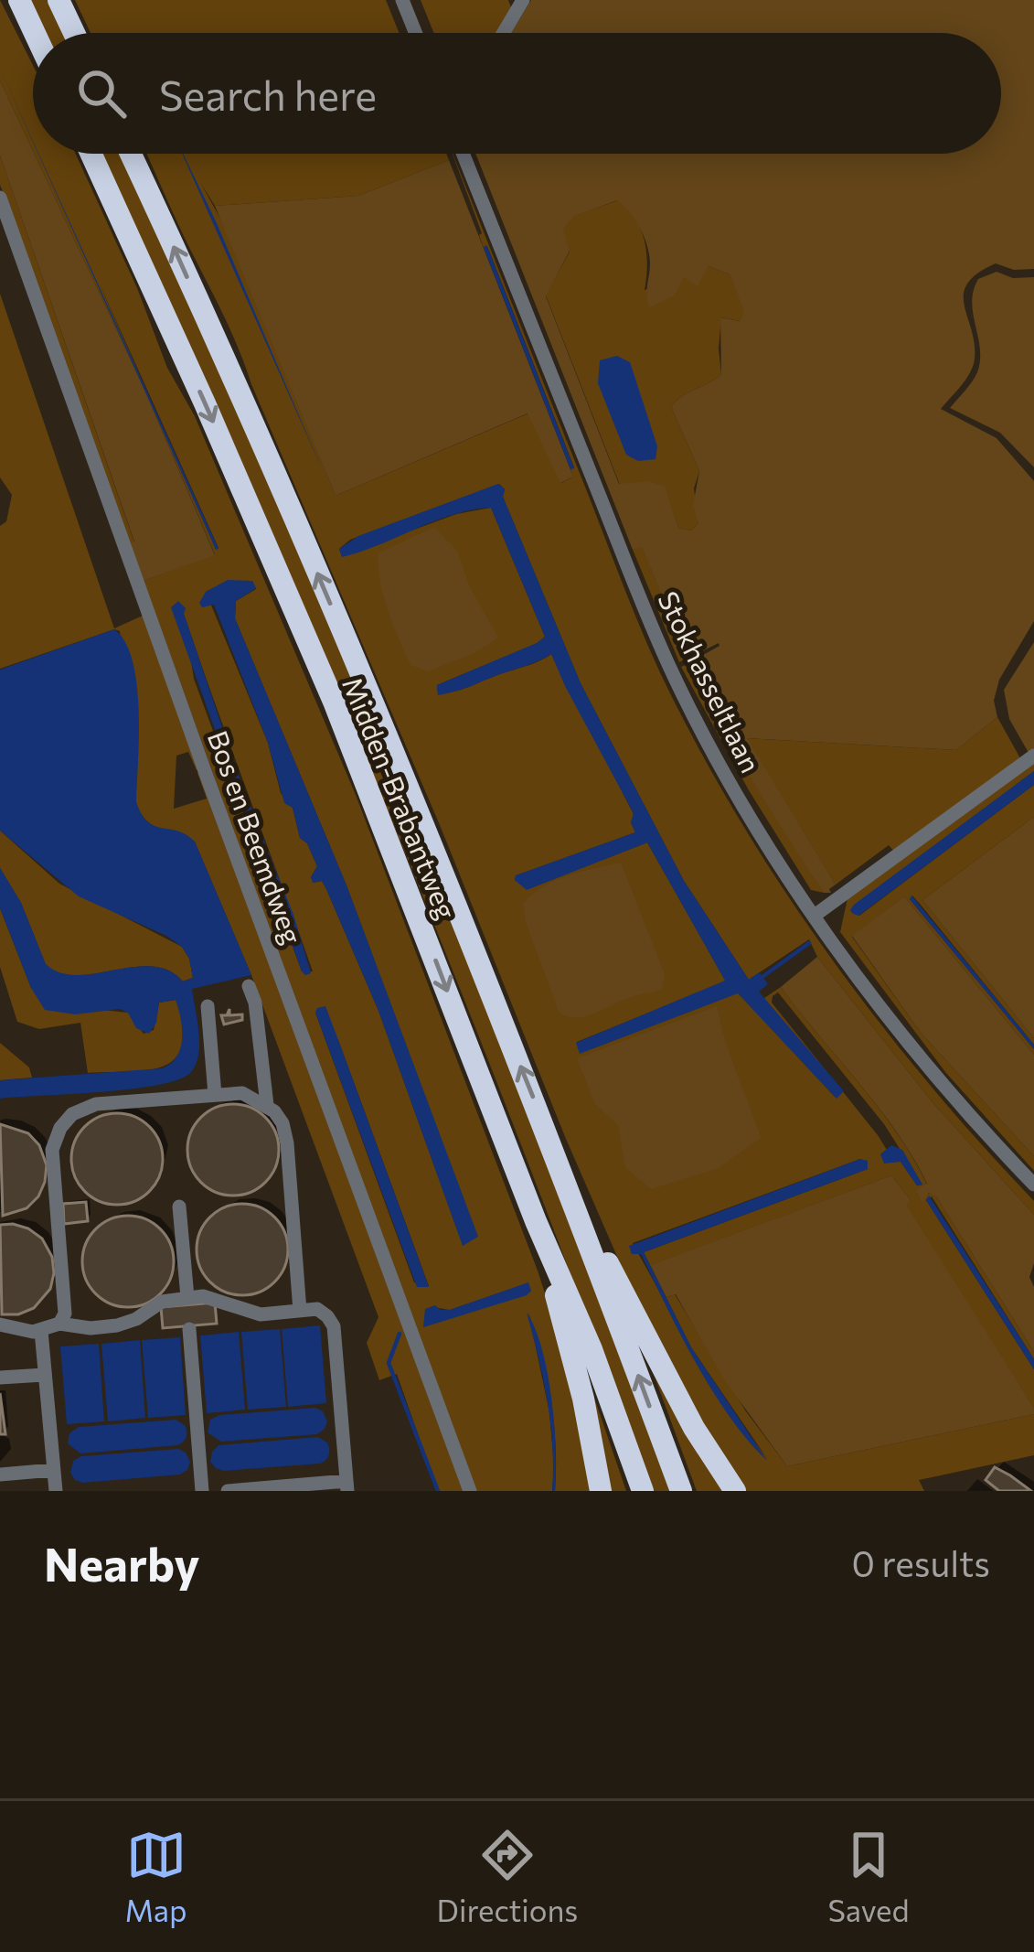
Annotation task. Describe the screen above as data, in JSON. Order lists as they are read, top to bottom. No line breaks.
{"streets":{"highway":["Midden-Brabantweg"],"street":["Stokhasseltlaan","Bos en Beemdweg"]},"page":{"search":"Search here","heading":["Nearby","0 results"],"nav":["Map","Directions","Saved"]}}
